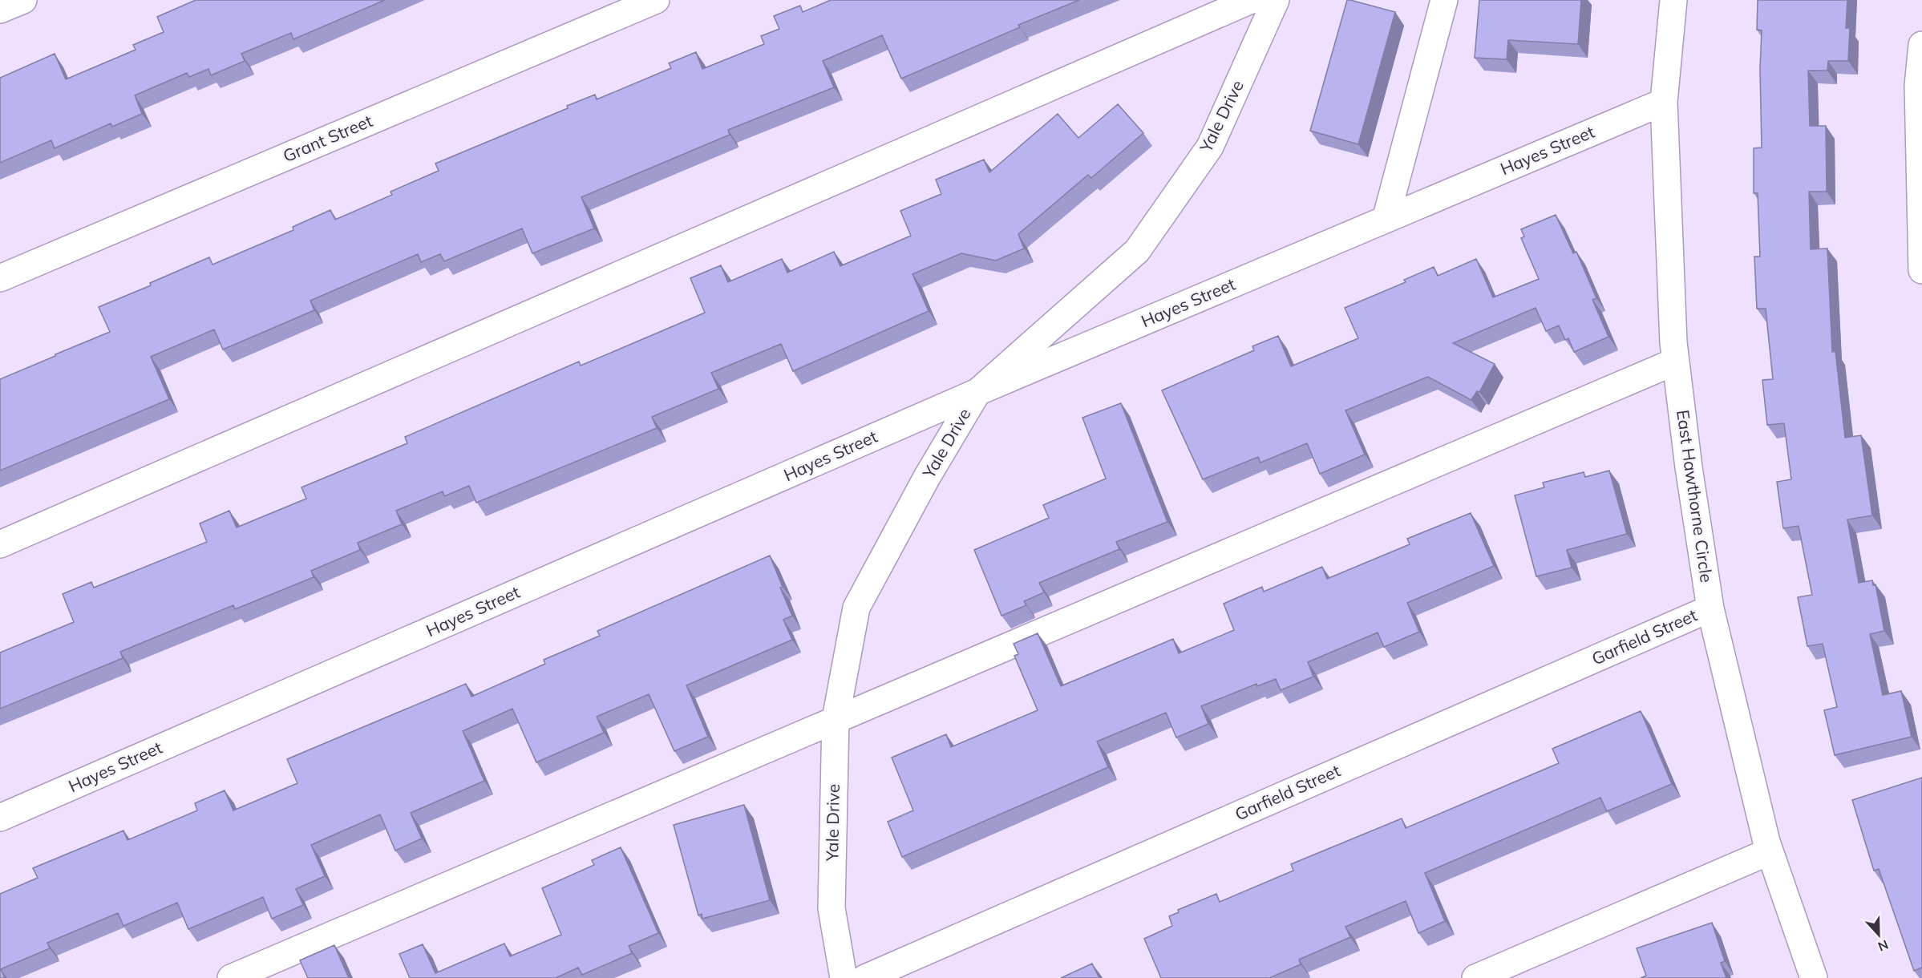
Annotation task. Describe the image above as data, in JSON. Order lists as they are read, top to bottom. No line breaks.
{"streets":{"street":["Yale Drive","Grant Street","Hayes Street","East Hawthorne Circle","Garfield Street"]},"crossings":[["Yale Drive","Hayes Street"],["Hayes Street","East Hawthorne Circle"],["East Hawthorne Circle","Garfield Street"]],"north":"bottom"}
